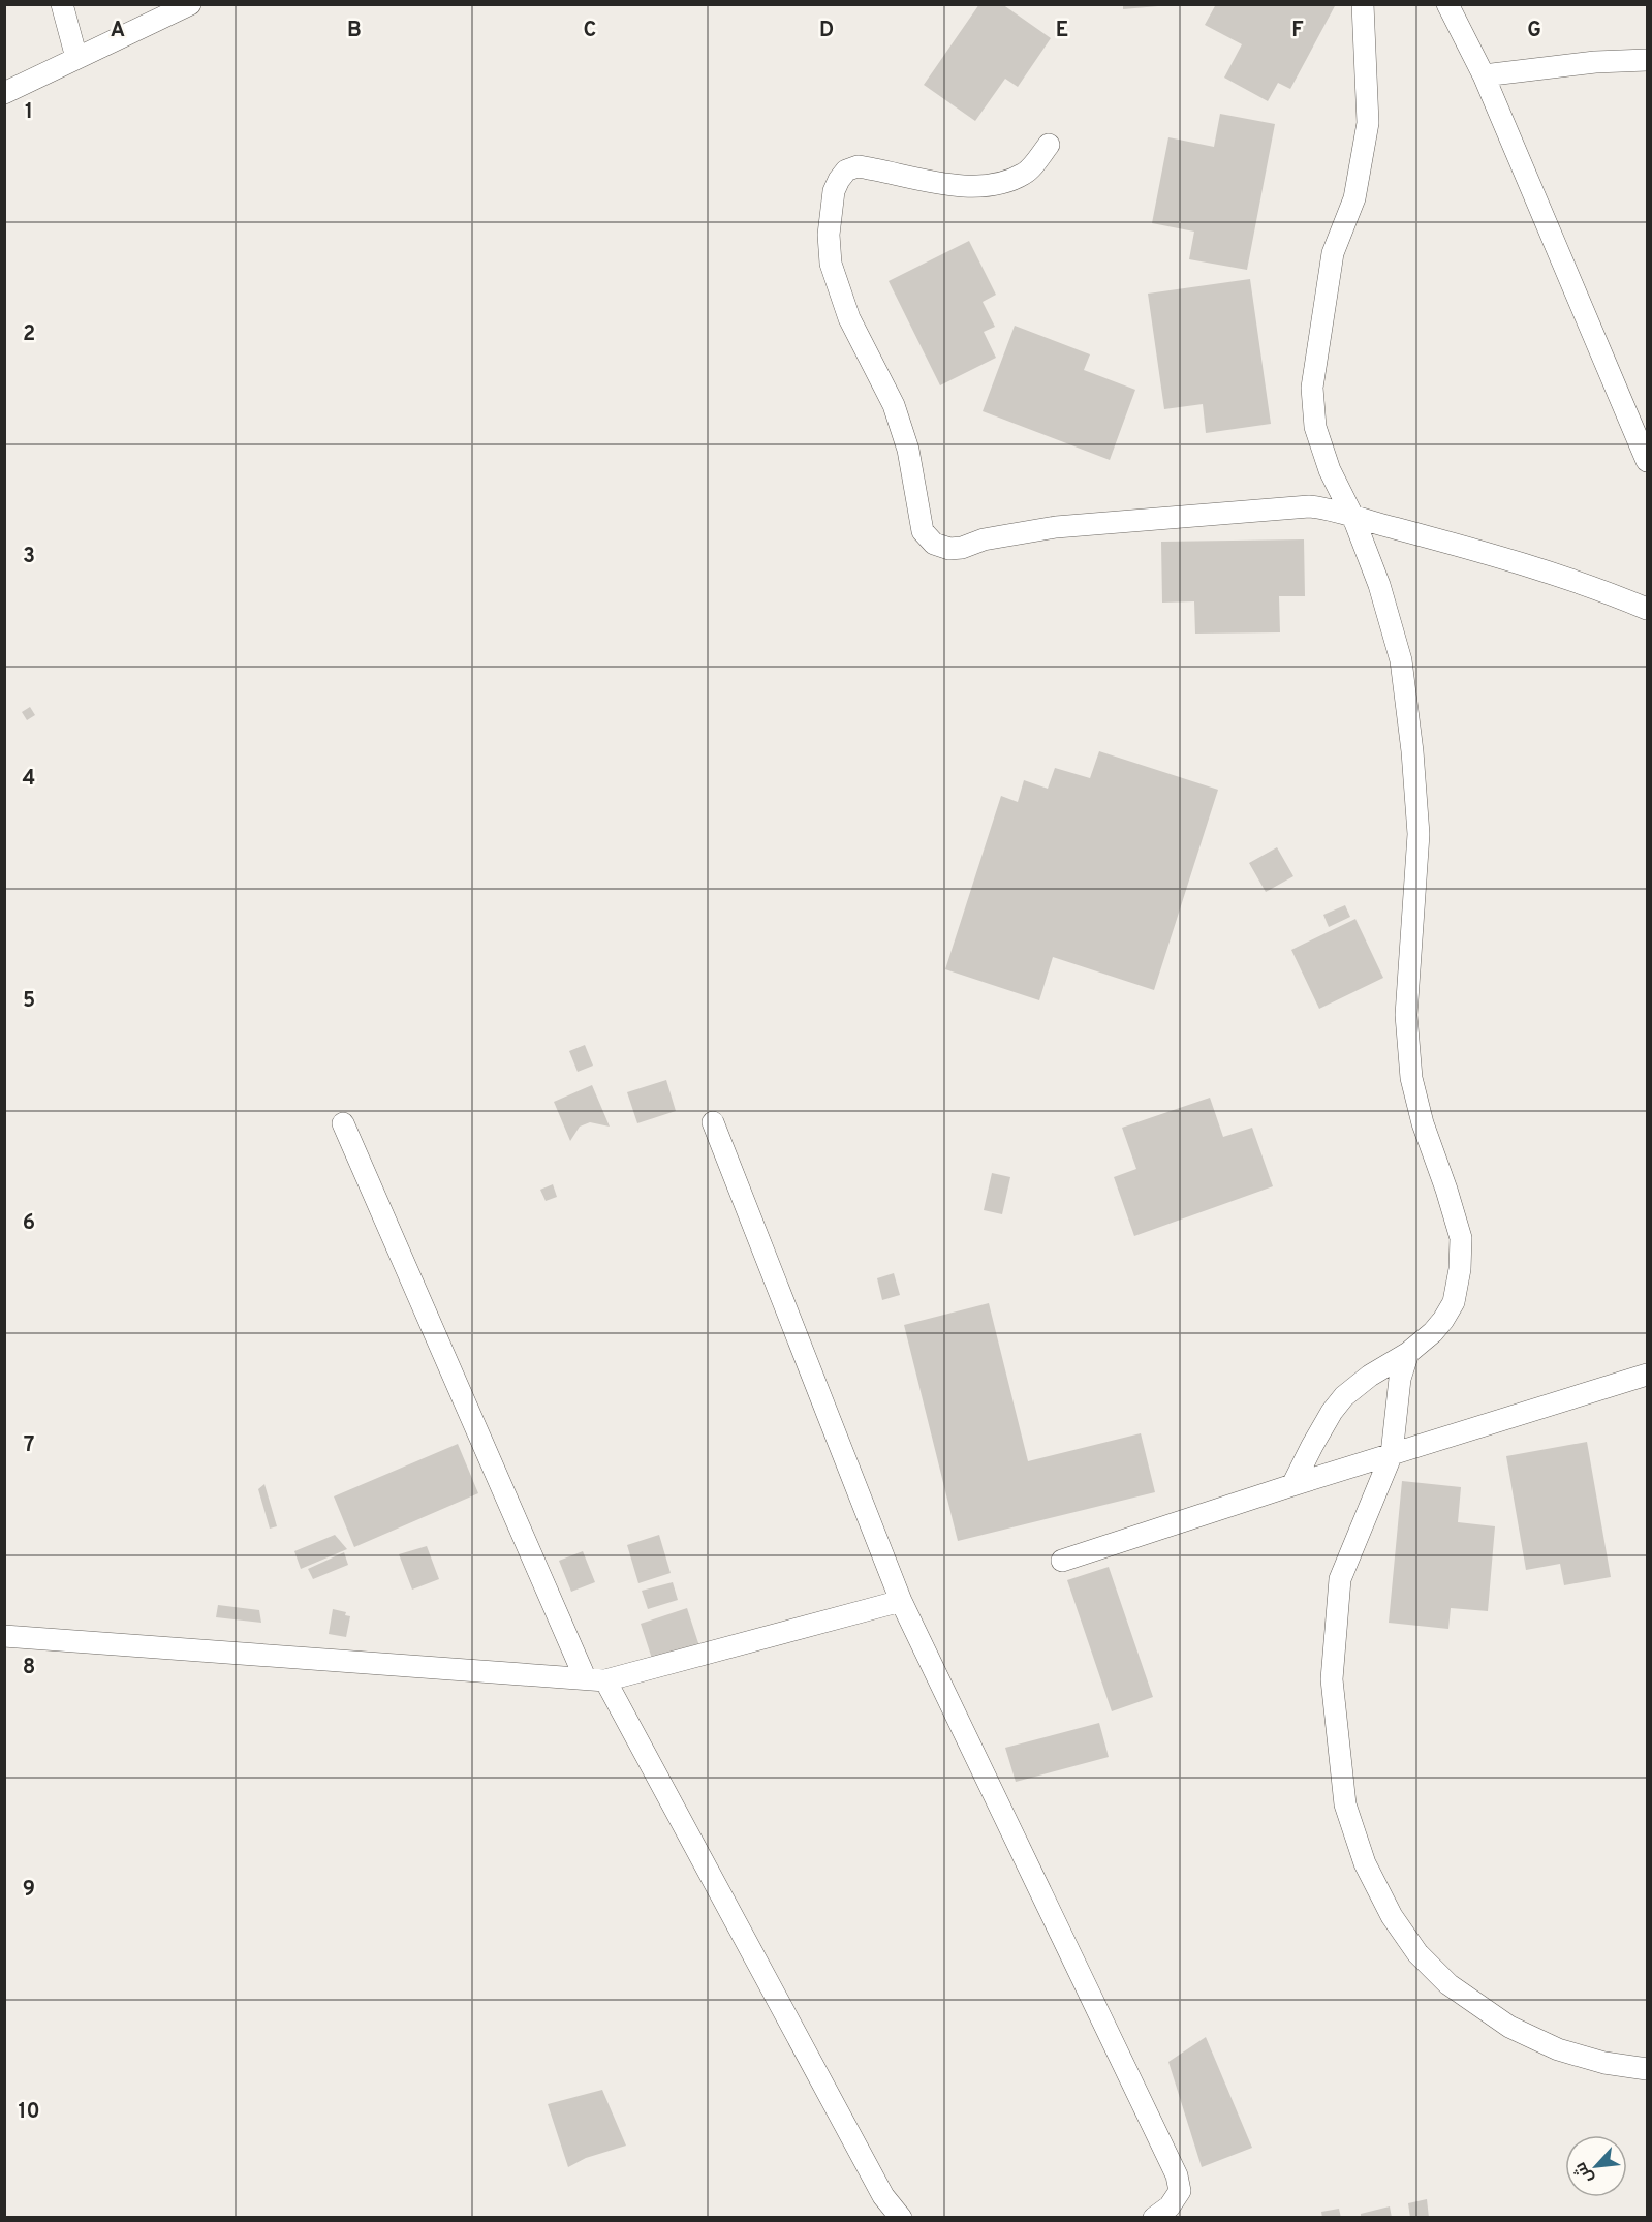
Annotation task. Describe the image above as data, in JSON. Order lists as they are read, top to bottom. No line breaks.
{"north":"bottom left","grid":{"columns":["A","B","C","D","E","F","G"],"rows":["1","2","3","4","5","6","7","8","9","10"]}}
